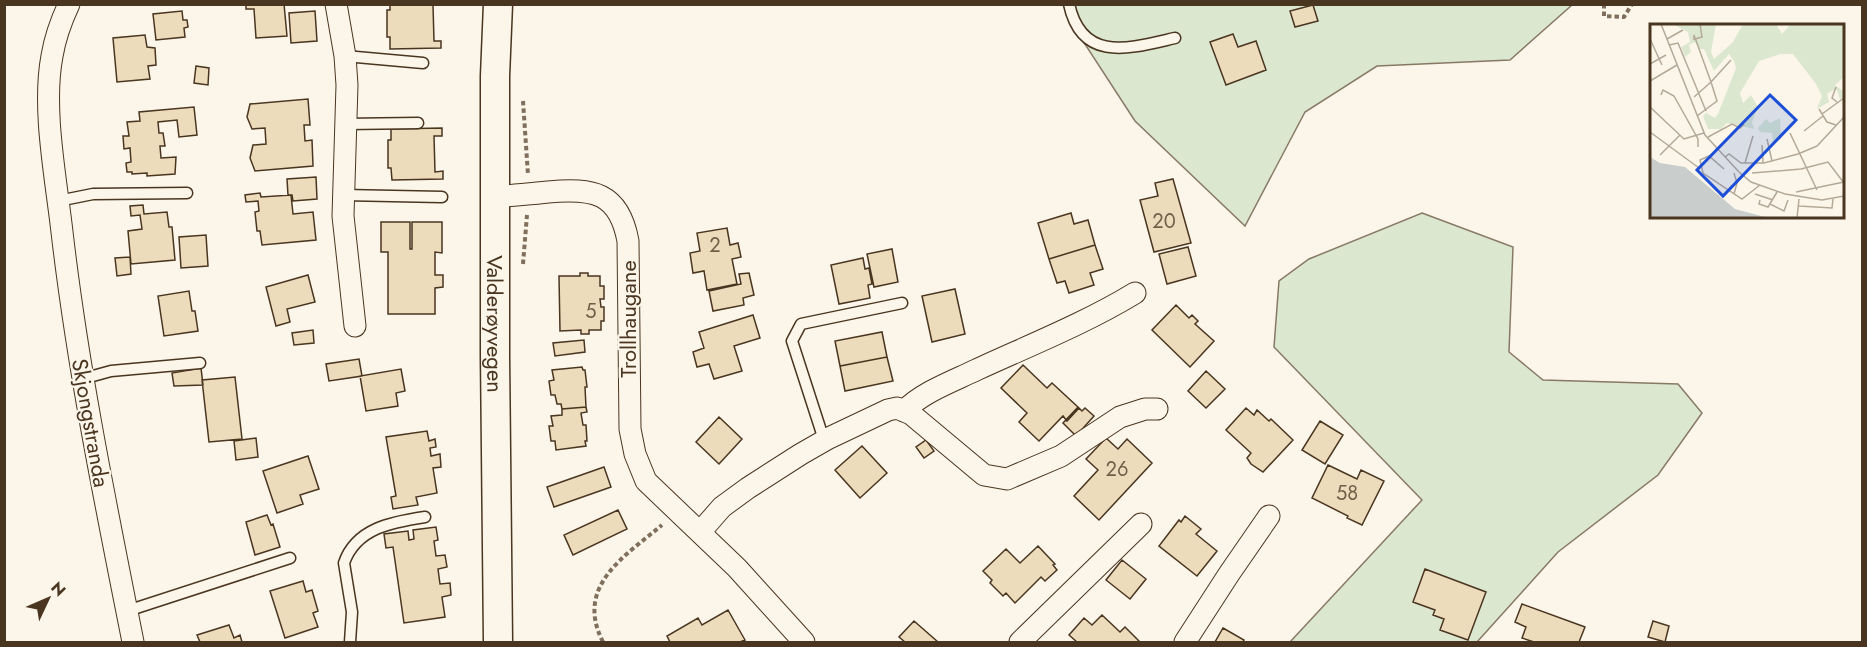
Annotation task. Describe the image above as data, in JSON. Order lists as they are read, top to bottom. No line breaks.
{"streets":{"main road":["Valderøyvegen"],"street":["Trollhaugane","Skjongstranda"]},"crossings":[["Trollhaugane","Valderøyvegen"]],"house_numbers":["20","2","5","26","58"],"north":"top right"}
